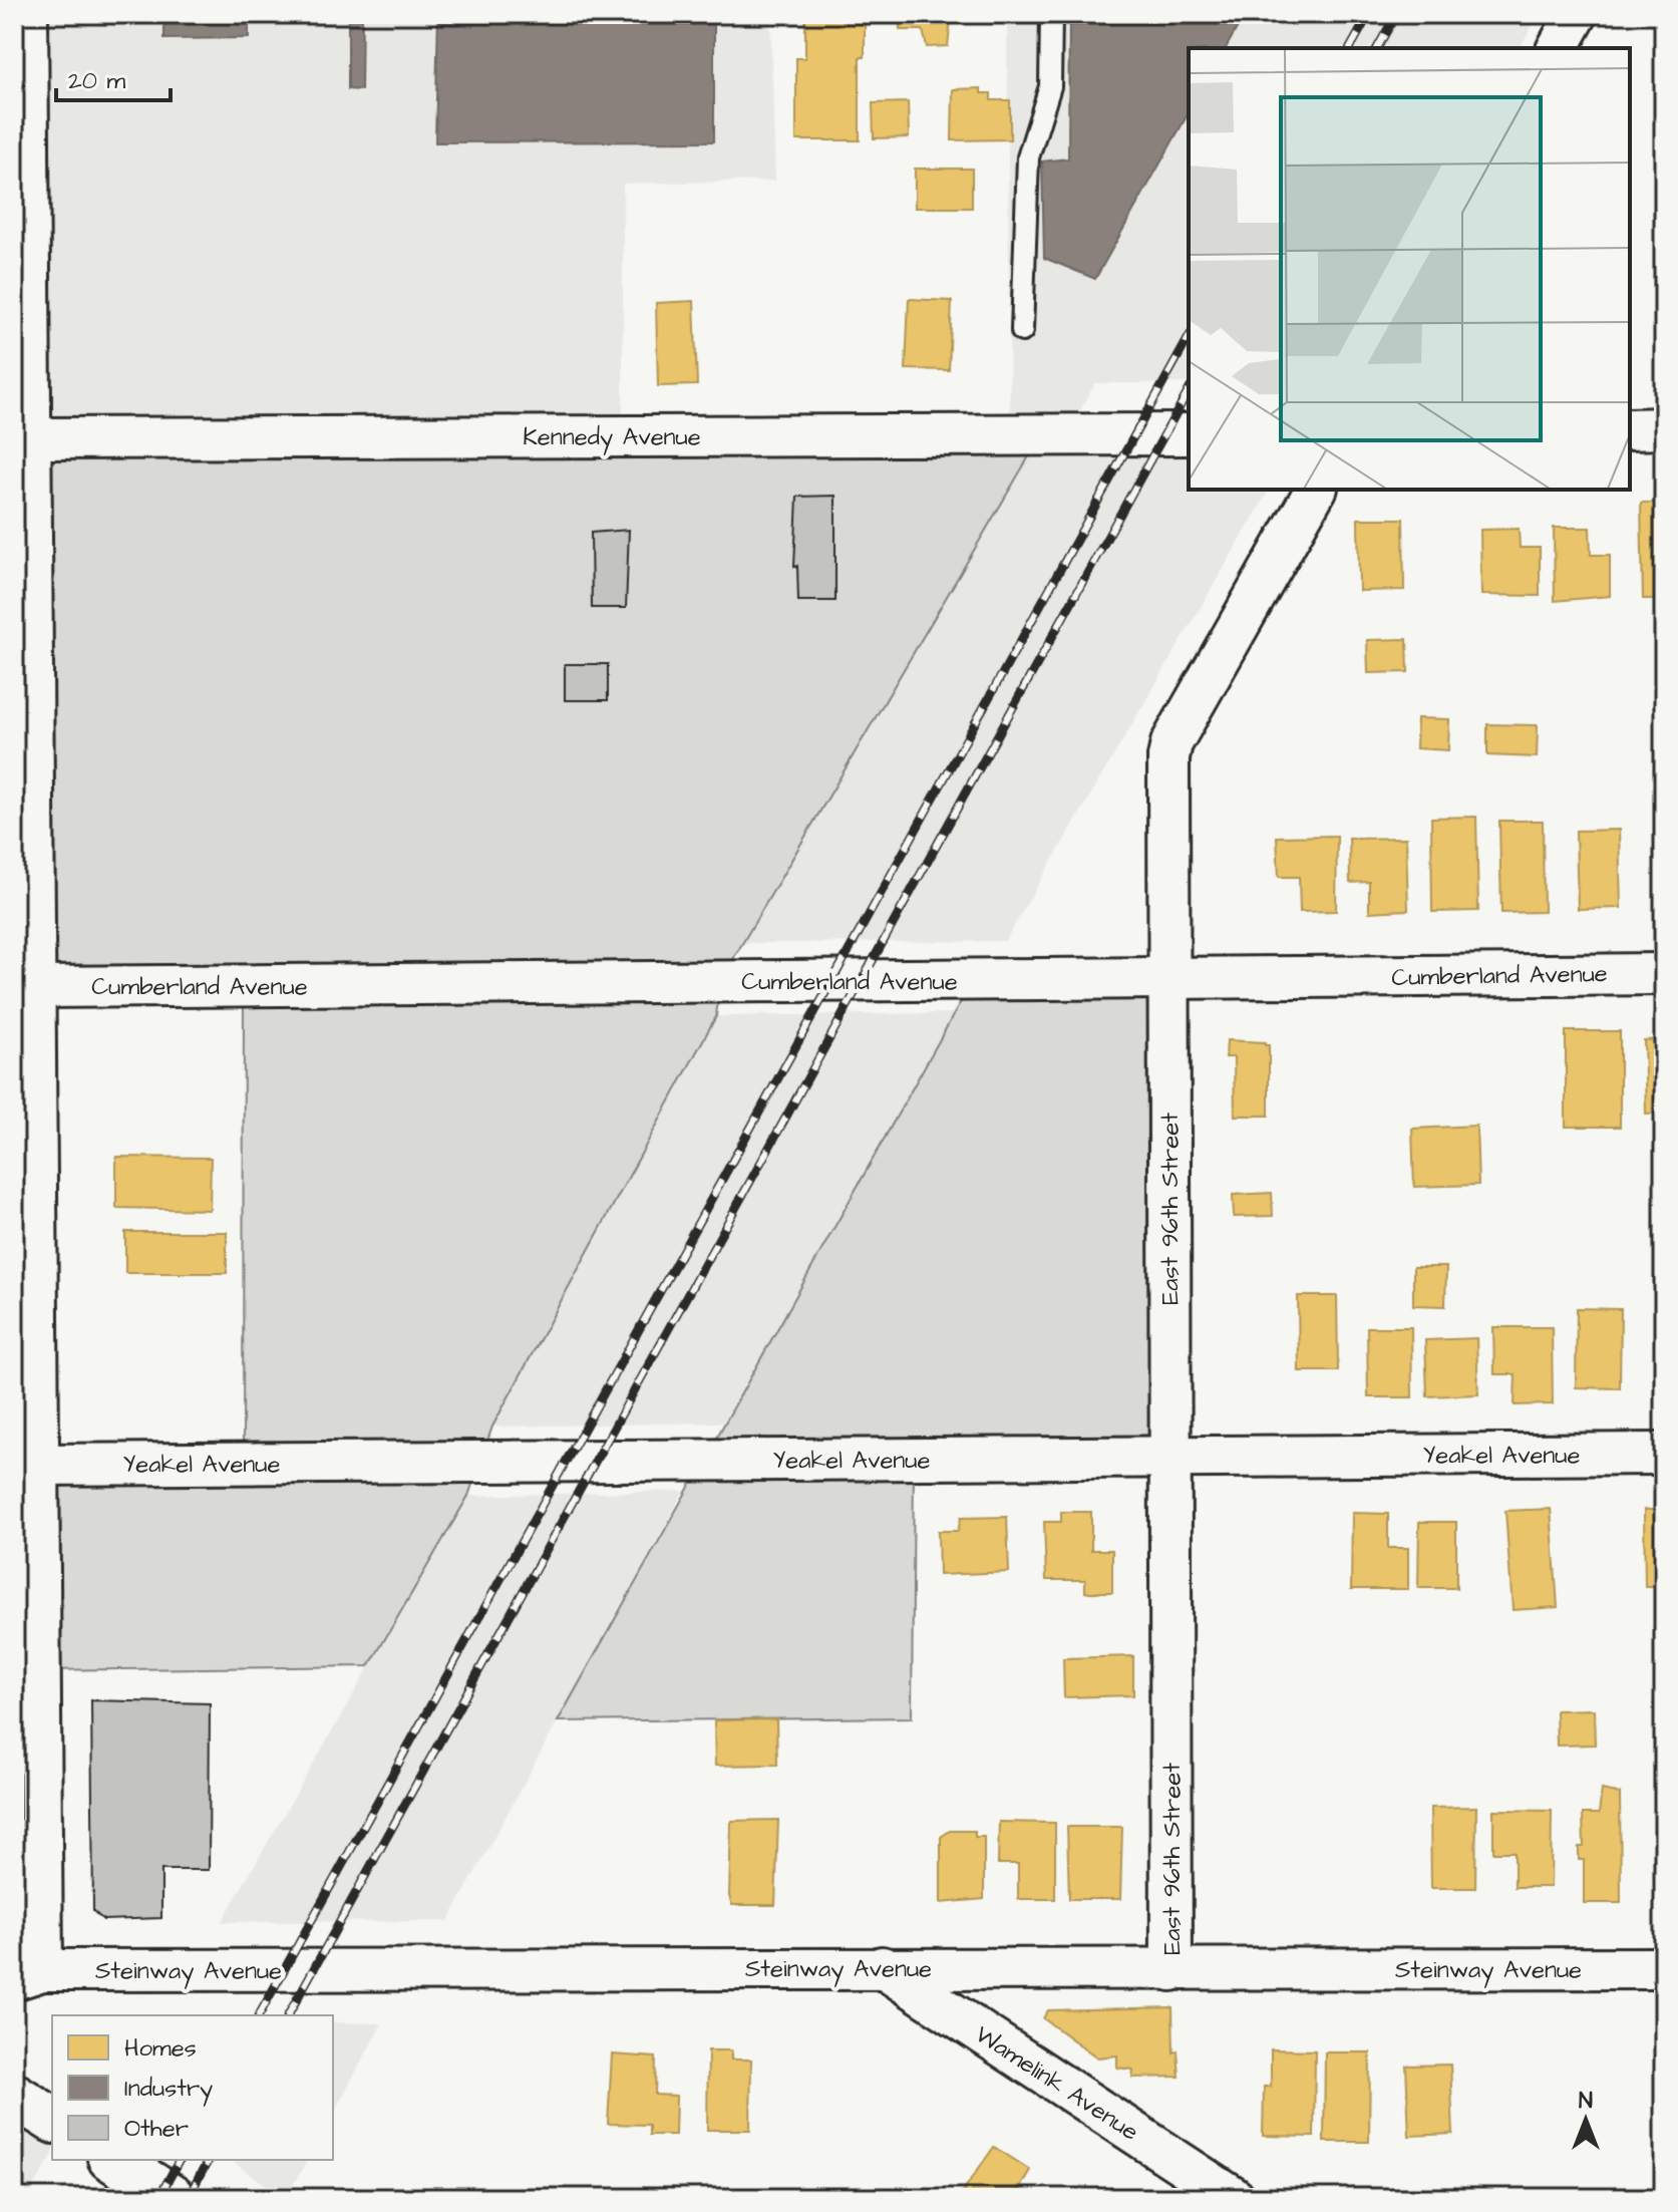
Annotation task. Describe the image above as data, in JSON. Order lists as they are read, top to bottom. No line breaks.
{"streets":{"street":["Kennedy Avenue","Cumberland Avenue","East 96th Street","Yeakel Avenue","Steinway Avenue","Wamelink Avenue"]},"crossings":[["Cumberland Avenue","East 96th Street"],["East 96th Street","Yeakel Avenue"],["East 96th Street","Steinway Avenue"],["Steinway Avenue","Wamelink Avenue"]],"legend":["Homes","Industry","Other"],"scale_bar":"20 m","north":"top"}
